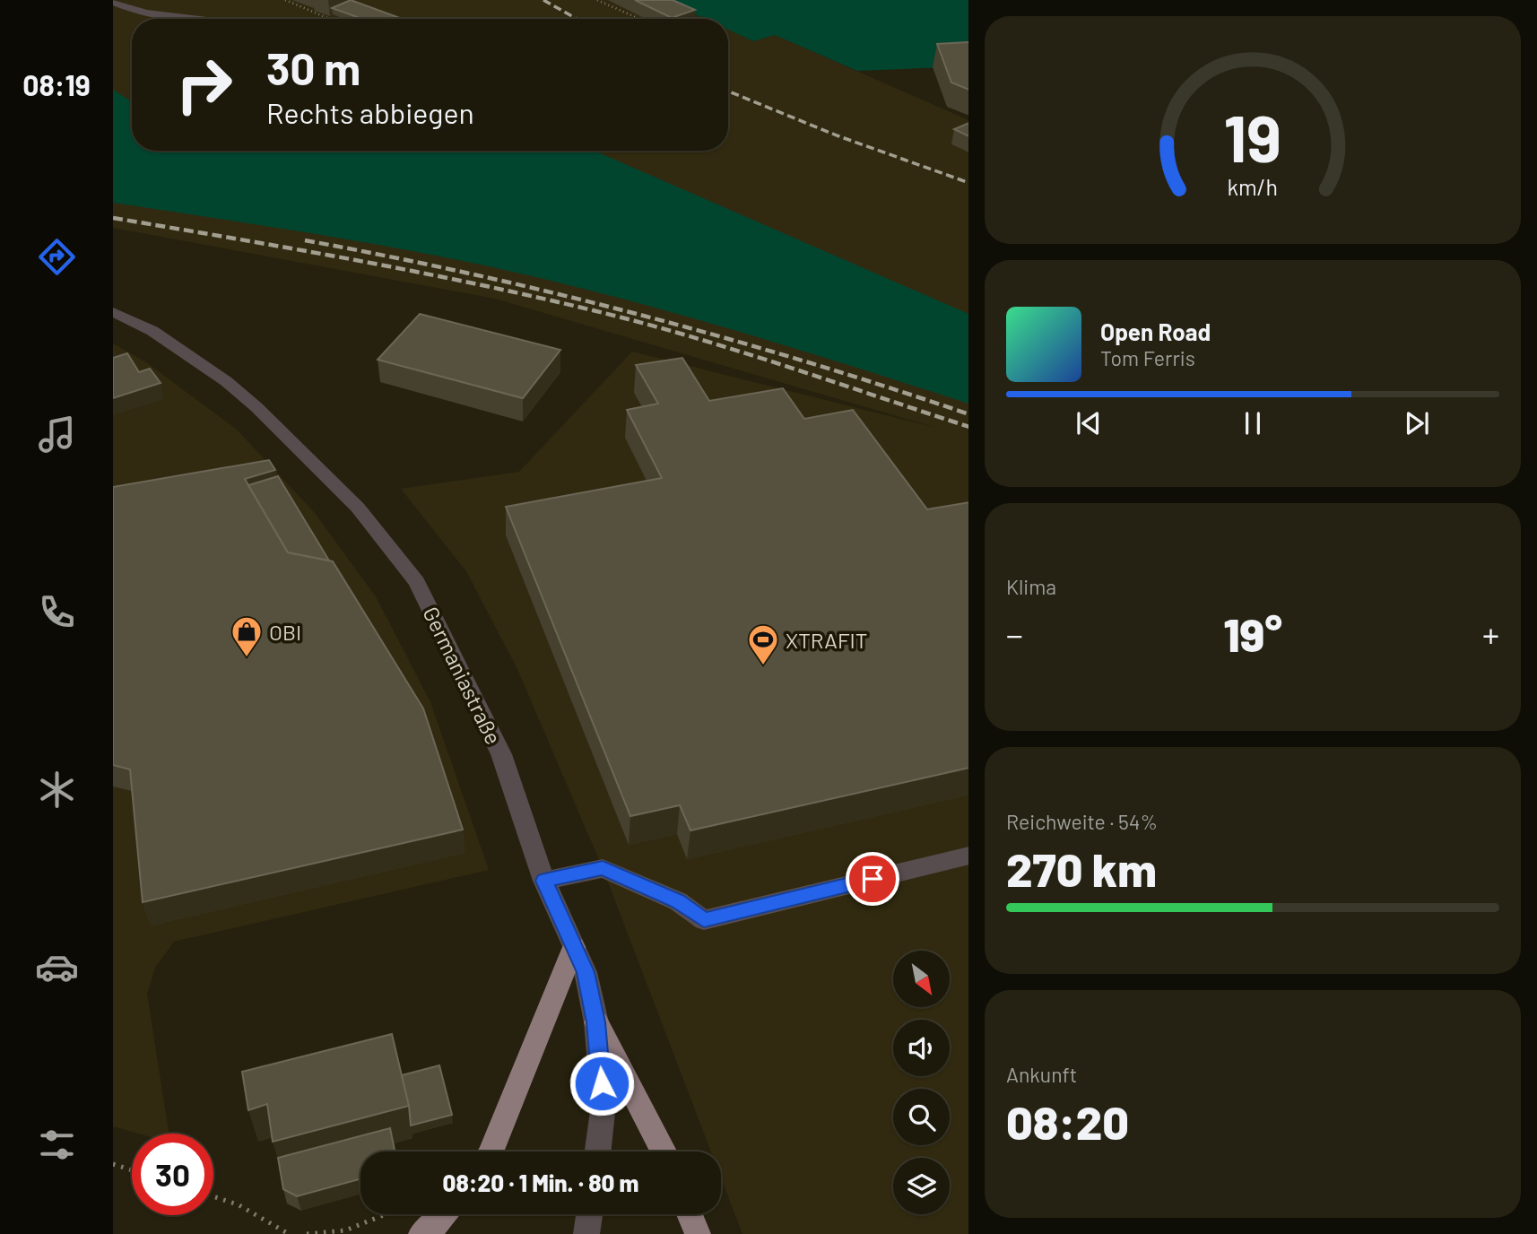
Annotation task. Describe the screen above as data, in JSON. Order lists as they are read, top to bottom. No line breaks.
{"streets":{"street":["Germaniastraße"]},"places":{"shop":["OBI"],"sports":["XTRAFIT"]},"north":"bottom right","page":{"tabs":"08:19","turn":["30 m","Rechts abbiegen"],"song":["Open Road","Tom Ferris"],"tile":["Klima",["Reichweite · 54%","270 km"],["Ankunft","08:20"]],"heat":["−","19°","+"],"limit":"30","trip":"08:20 · 1 Min. · 80 m","gauge":["19","km/h"]}}
